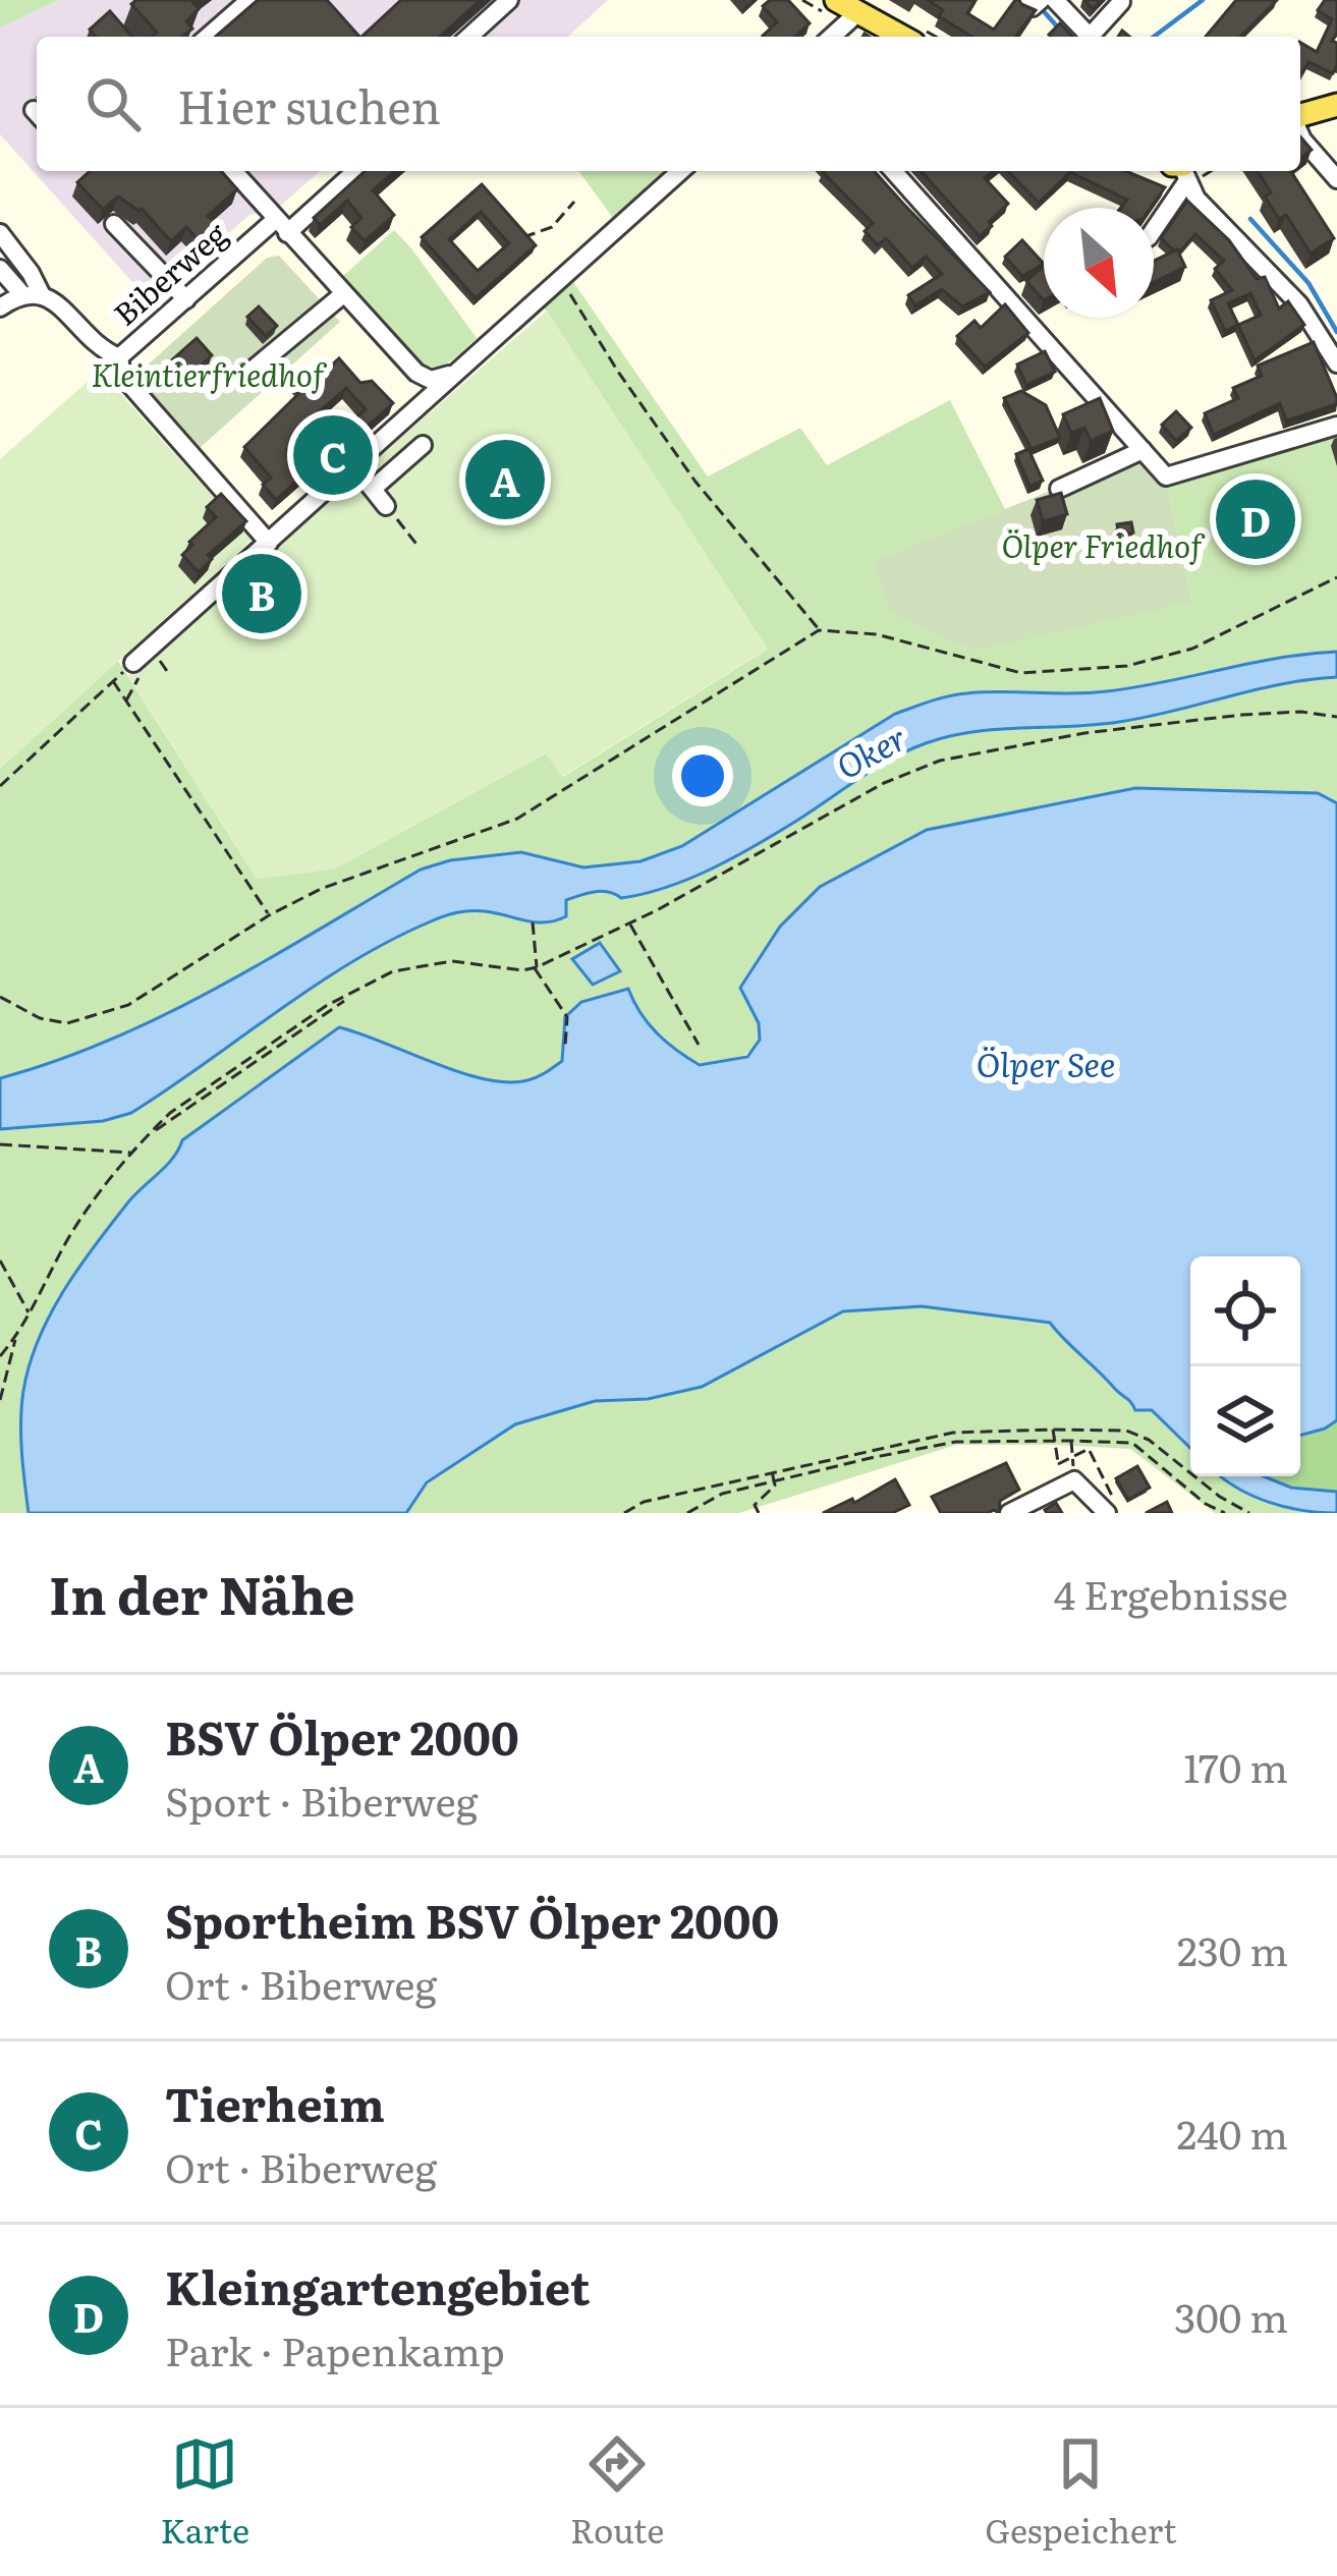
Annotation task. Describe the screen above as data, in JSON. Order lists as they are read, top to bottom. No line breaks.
{"streets":{"street":["Biberweg"]},"water":["Oker","Ölper See"],"parks":["Kleintierfriedhof","Ölper Friedhof"],"north":"bottom right","page":{"search":"Hier suchen","pins":["C","A","D","B"],"heading":["In der Nähe","4 Ergebnisse"],"list":[{"mark":"A","name":"BSV Ölper 2000","note":"Sport · Biberweg","value":"170 m"},{"mark":"B","name":"Sportheim BSV Ölper 2000","note":"Ort · Biberweg","value":"230 m"},{"mark":"C","name":"Tierheim","note":"Ort · Biberweg","value":"240 m"},{"mark":"D","name":"Kleingartengebiet","note":"Park · Papenkamp","value":"300 m"}],"nav":["Karte","Route","Gespeichert"]}}
